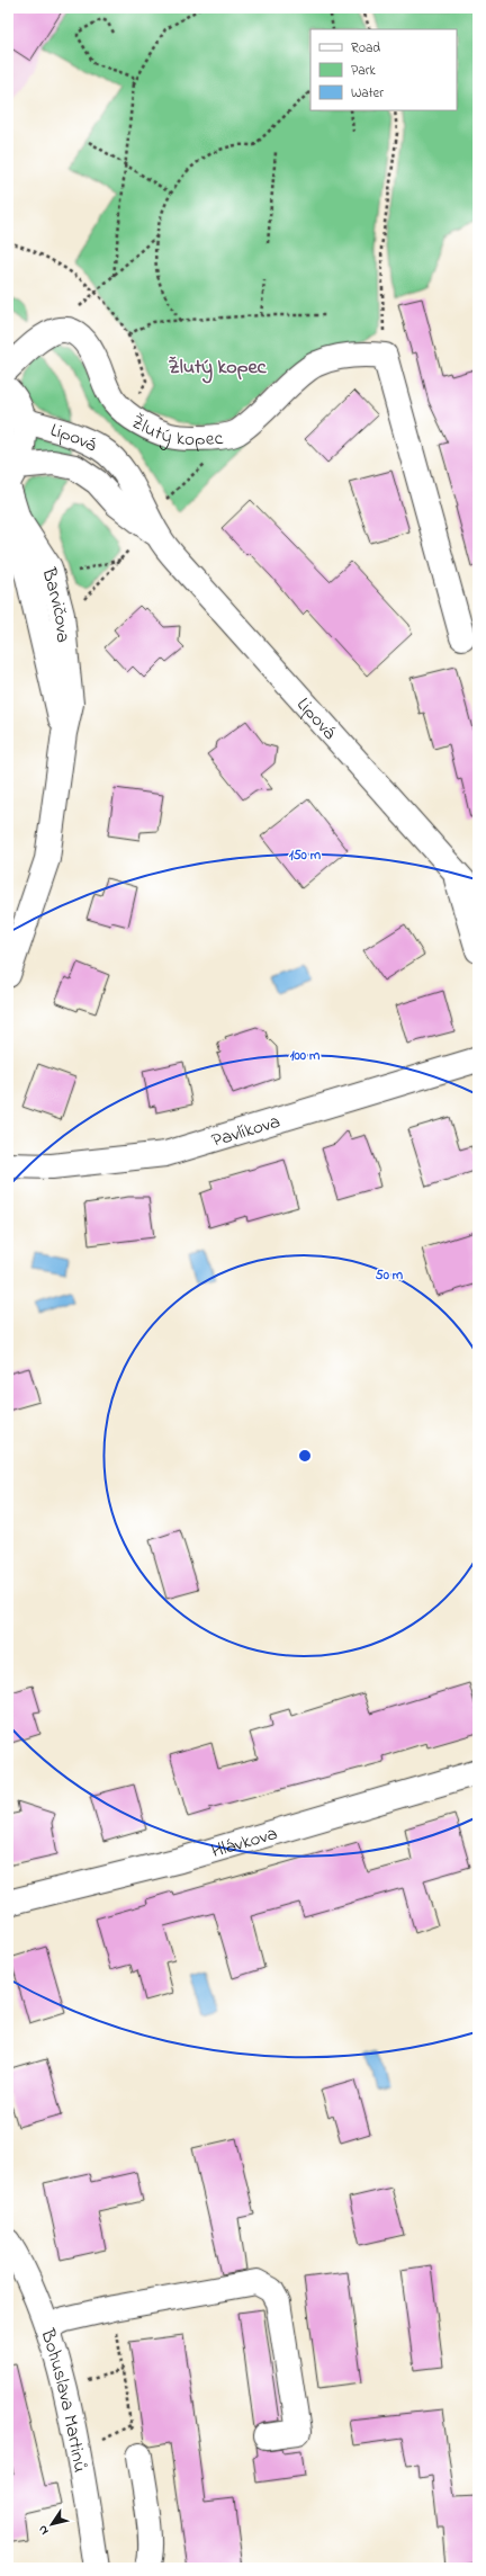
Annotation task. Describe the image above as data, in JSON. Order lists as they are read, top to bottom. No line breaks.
{"streets":{"street":["Žlutý kopec","Lipová","Barvičova","Pavlíkova","Hlávkova","Bohuslava Martinů"]},"crossings":[["Lipová","Barvičova"]],"districts":["Žlutý kopec"],"legend":["Road","Park","Water"],"north":"bottom left","rings":["150 m","100 m","50 m"]}
